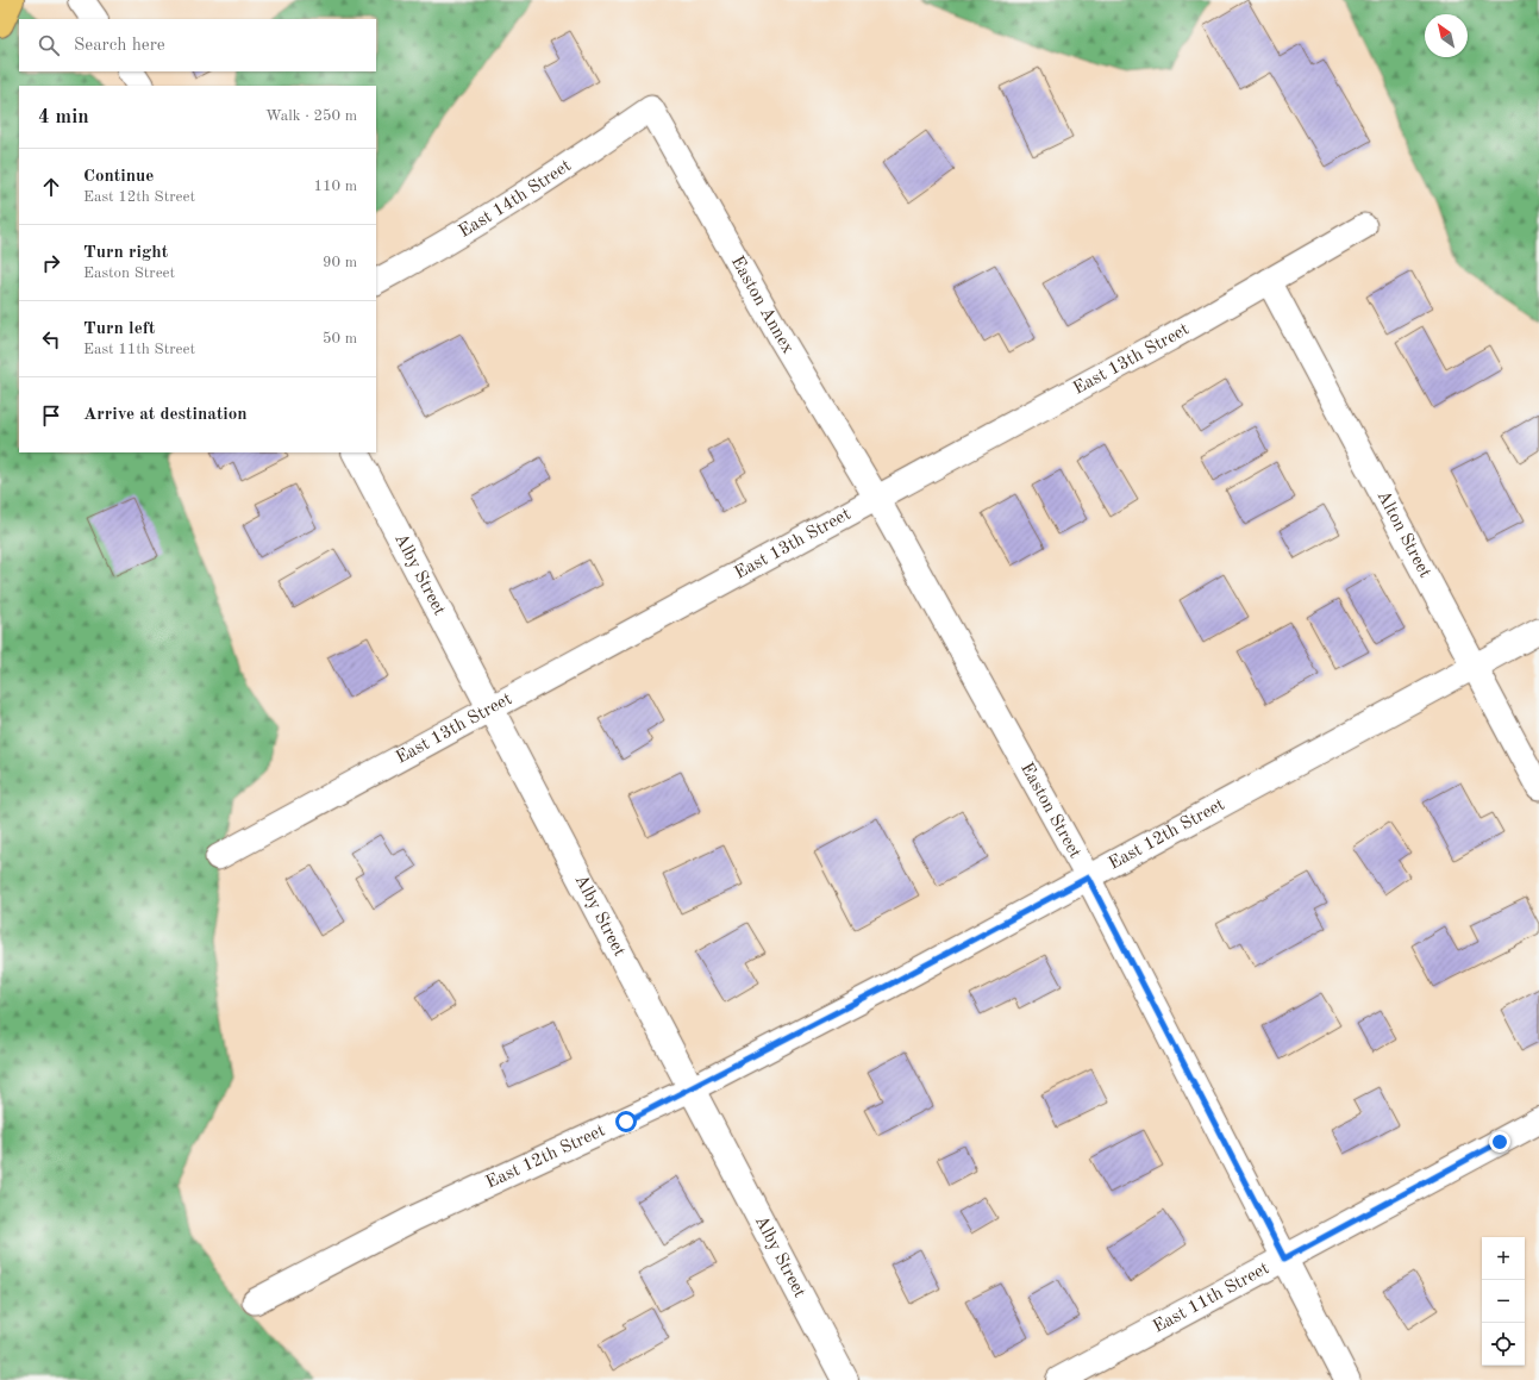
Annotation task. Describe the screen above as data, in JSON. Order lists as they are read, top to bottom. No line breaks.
{"streets":{"street":["East 14th Street","Easton Annex","East 13th Street","Alton Street","Alby Street","Easton Street","East 12th Street","East 11th Street"]},"crossings":[["East 14th Street","Easton Annex"],["Easton Annex","East 13th Street"],["Easton Annex","Easton Street"],["East 13th Street","Alton Street"],["East 13th Street","Alby Street"],["East 13th Street","Easton Street"],["Alton Street","East 12th Street"],["Alby Street","East 12th Street"],["Easton Street","East 12th Street"],["Easton Street","East 11th Street"]],"north":"top left","page":{"search":"Search here","heading":["4 min","Walk · 250 m"],"list":[["Continue","East 12th Street","110 m"],["Turn right","Easton Street","90 m"],["Turn left","East 11th Street","50 m"],"Arrive at destination"],"map_buttons":["+","−"]}}
